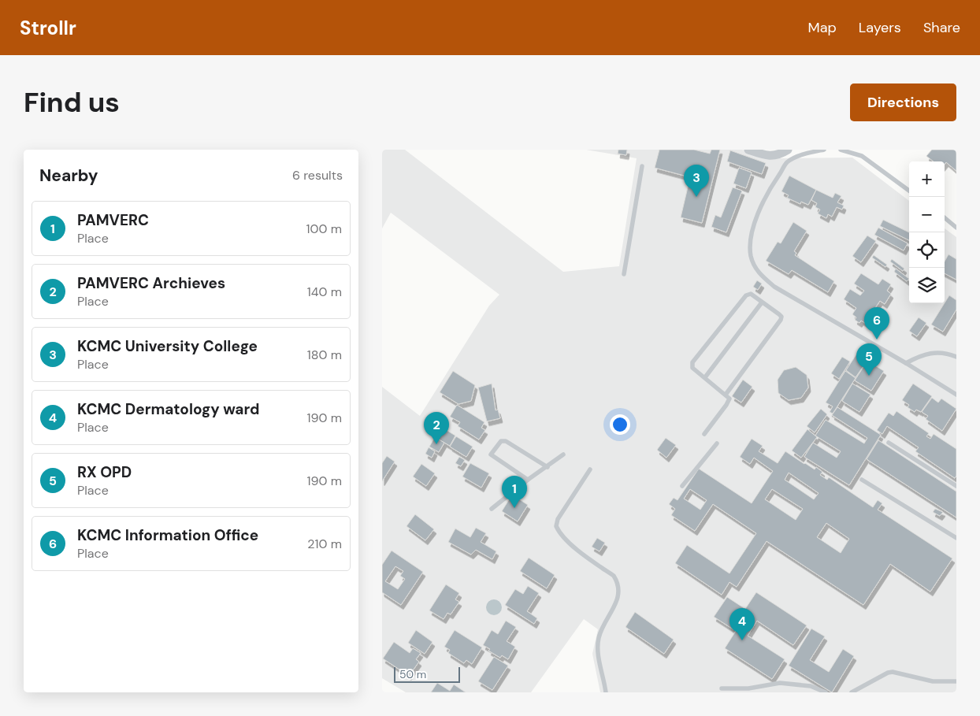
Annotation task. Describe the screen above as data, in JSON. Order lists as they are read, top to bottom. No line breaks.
{"scale_bar":"50 m","page":{"header":"Strollr","nav":["Map","Layers","Share"],"buttons":"Directions","title":"Find us","heading":["Nearby","6 results"],"map_buttons":["+","−"],"pins":["3","6","5","2","1","4"],"list":[{"mark":"1","name":"PAMVERC","note":"Place","value":"100 m"},{"mark":"2","name":"PAMVERC Archieves","note":"Place","value":"140 m"},{"mark":"3","name":"KCMC University College","note":"Place","value":"180 m"},{"mark":"4","name":"KCMC Dermatology ward","note":"Place","value":"190 m"},{"mark":"5","name":"RX OPD","note":"Place","value":"190 m"},{"mark":"6","name":"KCMC Information Office","note":"Place","value":"210 m"}],"scale":"50 m"}}
